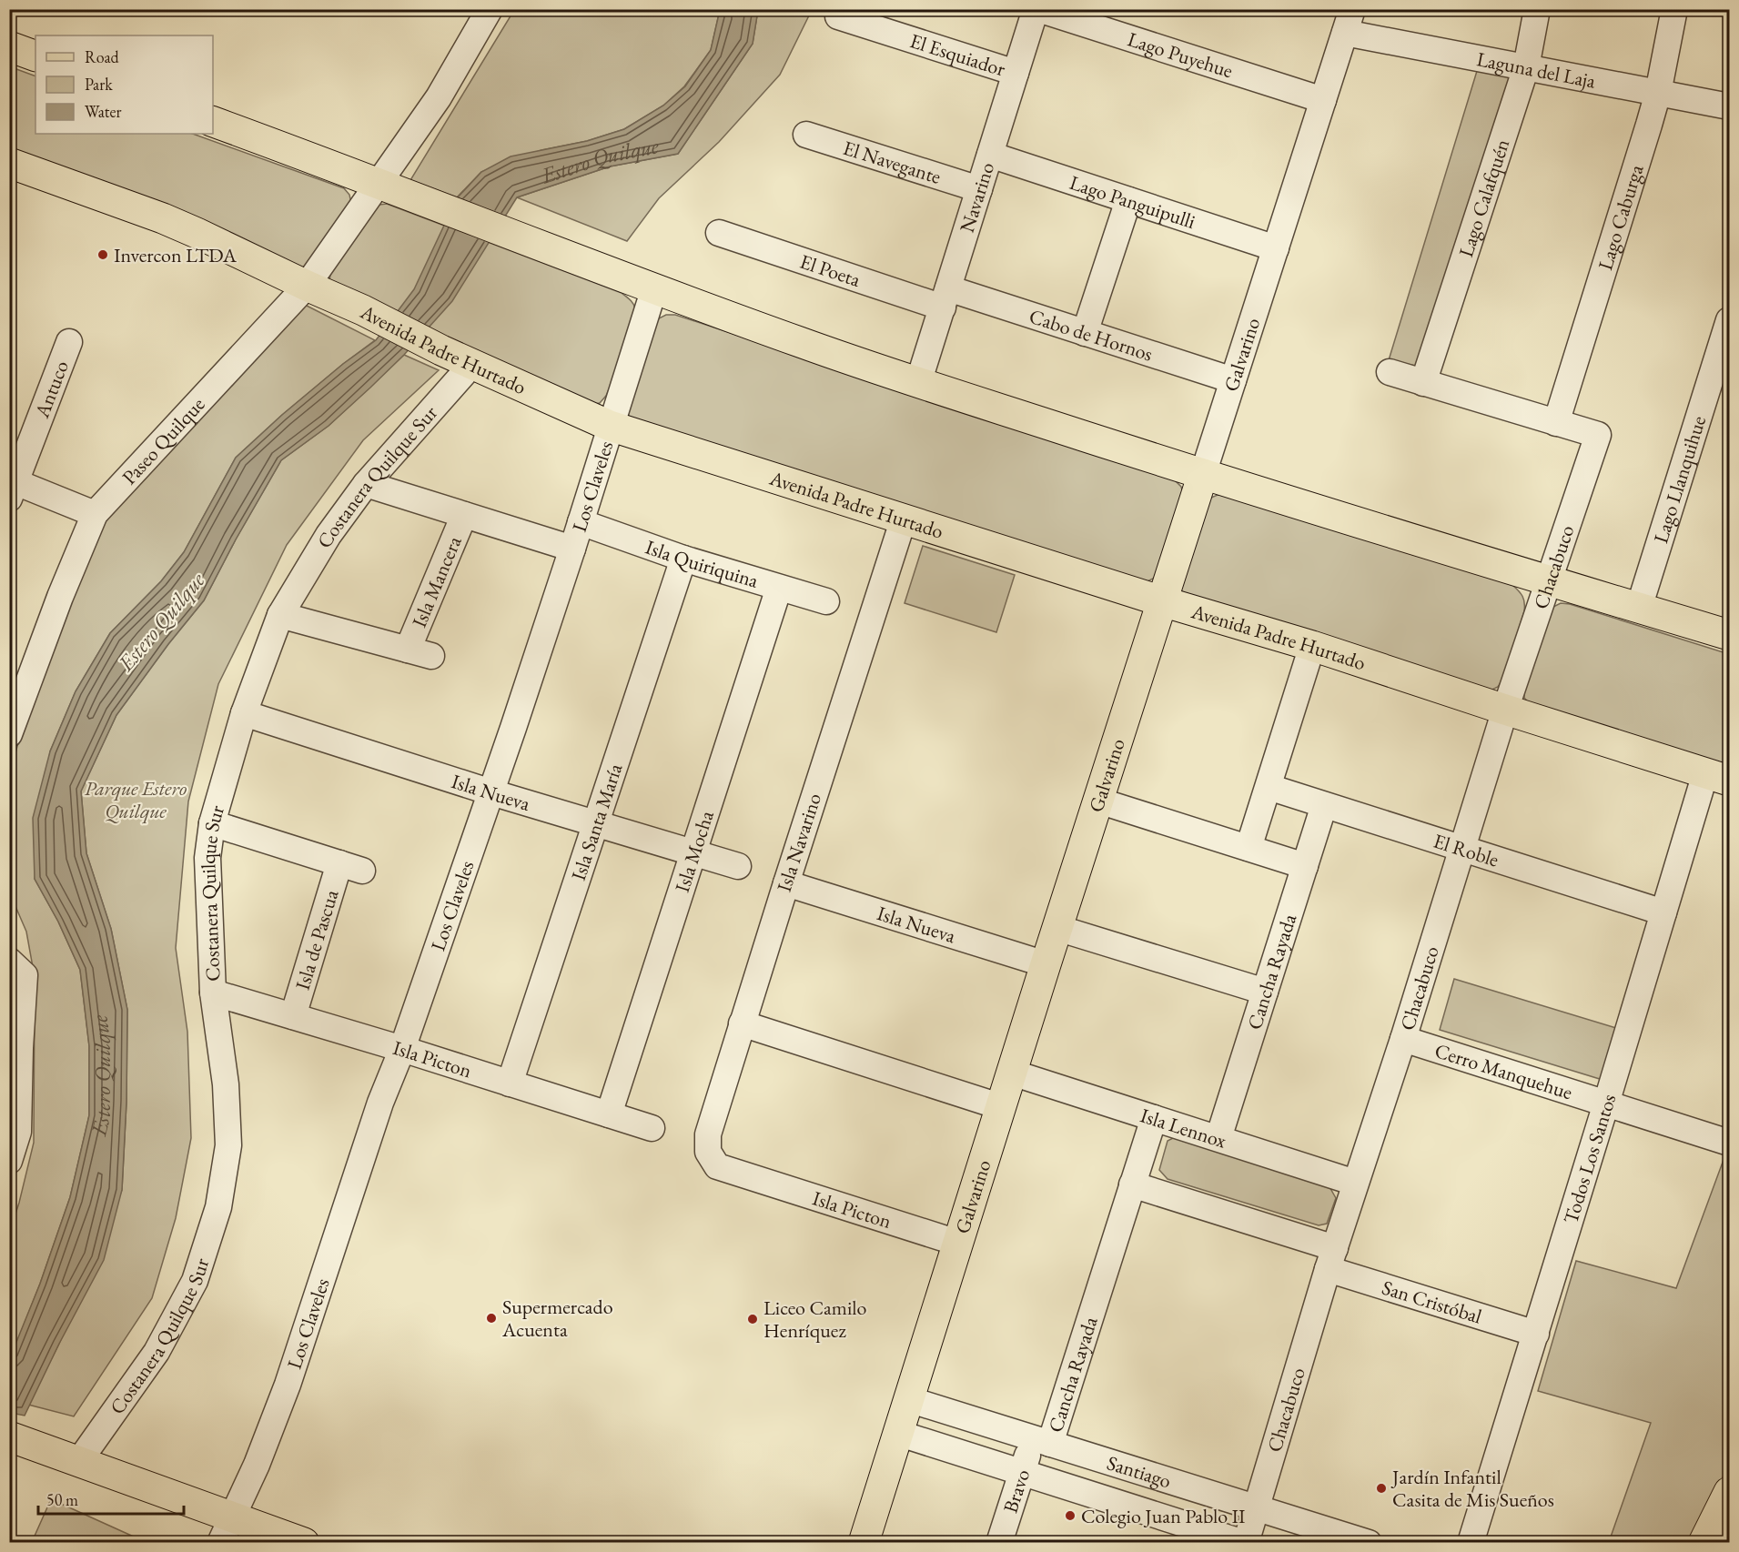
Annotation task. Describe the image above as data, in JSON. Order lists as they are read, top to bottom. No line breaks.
{"streets":{"main road":["Avenida Padre Hurtado","Galvarino"],"street":["El Esquiador","Lago Puyehue","Laguna del Laja","El Navegante","Navarino","Lago Calafquén","Lago Panguipulli","Lago Caburga","El Poeta","Cabo de Hornos","Antuco","Paseo Quilque","Costanera Quilque Sur","Lago Llanquihue","Los Claveles","Isla Quiriquina","Chacabuco","Isla Mancera","Isla Nueva","Isla Santa María","Isla Navarino","El Roble","Isla Mocha","Isla de Pascua","Cancha Rayada","Isla Picton","Cerro Manquehue","Isla Lennox","Todos Los Santos","San Cristóbal","Santiago","Bravo"]},"crossings":[["El Esquiador","Navarino"],["Lago Puyehue","Navarino"],["Lago Puyehue","Galvarino"],["Laguna del Laja","Lago Calafquén"],["Laguna del Laja","Lago Caburga"],["Laguna del Laja","Galvarino"],["El Navegante","Navarino"],["Navarino","Lago Panguipulli"],["Navarino","El Poeta"],["Navarino","Cabo de Hornos"],["Lago Panguipulli","Galvarino"],["Lago Caburga","Chacabuco"],["El Poeta","Cabo de Hornos"],["Cabo de Hornos","Galvarino"],["Avenida Padre Hurtado","Galvarino"],["Avenida Padre Hurtado","Paseo Quilque"],["Avenida Padre Hurtado","Costanera Quilque Sur"],["Avenida Padre Hurtado","Los Claveles"],["Avenida Padre Hurtado","Chacabuco"],["Avenida Padre Hurtado","Isla Navarino"],["Avenida Padre Hurtado","Todos Los Santos"],["Galvarino","Isla Nueva"],["Galvarino","Isla Picton"],["Galvarino","Isla Lennox"],["Galvarino","Santiago"],["Costanera Quilque Sur","Isla Mancera"],["Costanera Quilque Sur","Isla Nueva"],["Costanera Quilque Sur","Isla de Pascua"],["Costanera Quilque Sur","Isla Picton"],["Los Claveles","Isla Quiriquina"],["Los Claveles","Isla Nueva"],["Los Claveles","Isla Picton"],["Isla Quiriquina","Isla Santa María"],["Isla Quiriquina","Isla Mocha"],["Chacabuco","El Roble"],["Chacabuco","Cerro Manquehue"],["Chacabuco","Isla Lennox"],["Chacabuco","San Cristóbal"],["Chacabuco","Santiago"],["Isla Nueva","Isla Santa María"],["Isla Nueva","Isla Navarino"],["Isla Nueva","Isla Mocha"],["Isla Santa María","Isla Picton"],["Isla Navarino","Isla Picton"],["El Roble","Cancha Rayada"],["El Roble","Todos Los Santos"],["Isla Mocha","Isla Picton"],["Isla de Pascua","Isla Picton"],["Cancha Rayada","Isla Lennox"],["Cancha Rayada","San Cristóbal"],["Cancha Rayada","Santiago"],["Cancha Rayada","Bravo"],["Cerro Manquehue","Todos Los Santos"],["Todos Los Santos","San Cristóbal"],["Santiago","Bravo"]],"water":["Estero Quilque"],"parks":["Parque Estero Quilque"],"places":["Invercon LTDA","Supermercado Acuenta","Liceo Camilo Henríquez","Jardín Infantil Casita de Mis Sueños","Colegio Juan Pablo II"],"legend":["Road","Park","Water"],"scale_bar":"50 m"}
